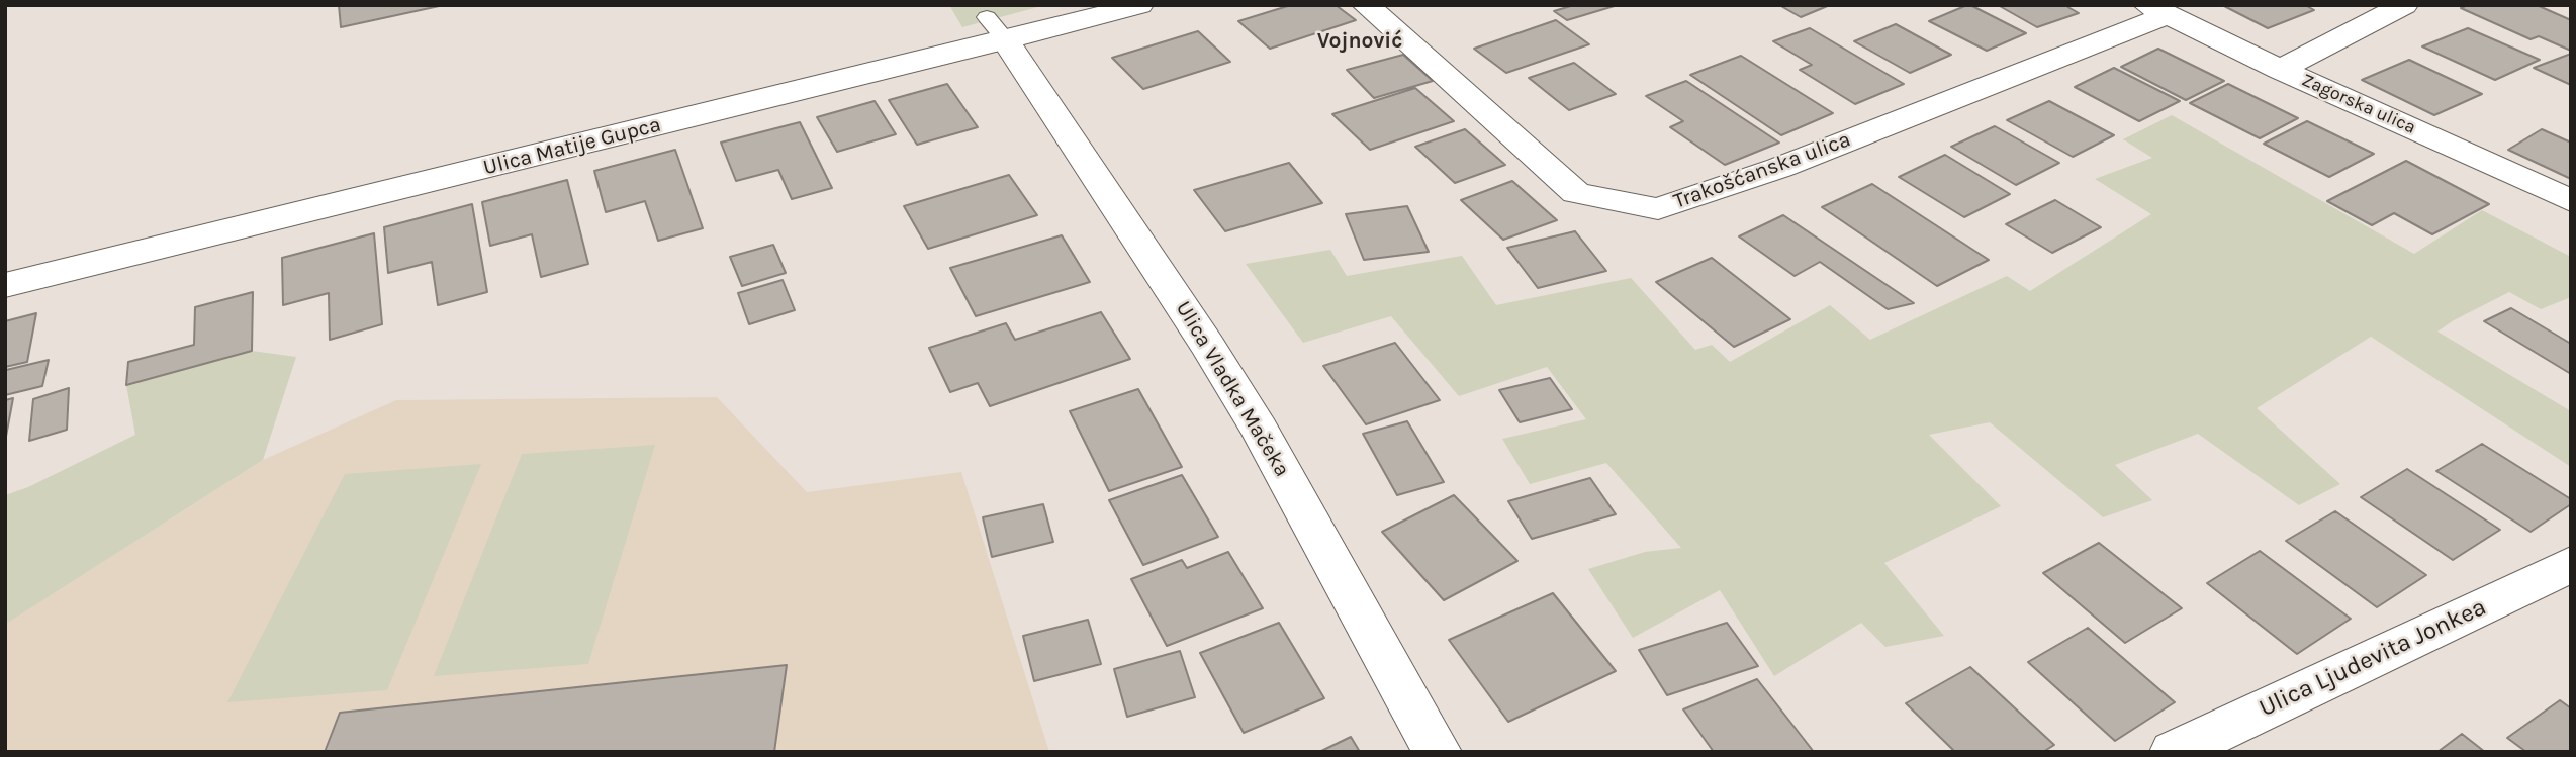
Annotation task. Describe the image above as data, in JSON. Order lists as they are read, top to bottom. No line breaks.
{"streets":{"street":["Zagorska ulica","Ulica Matije Gupca","Trakošćanska ulica","Ulica Vladka Mačeka","Ulica Ljudevita Jonkea"]},"crossings":[["Zagorska ulica","Trakošćanska ulica"],["Ulica Matije Gupca","Ulica Vladka Mačeka"]],"districts":["Vojnović"]}
